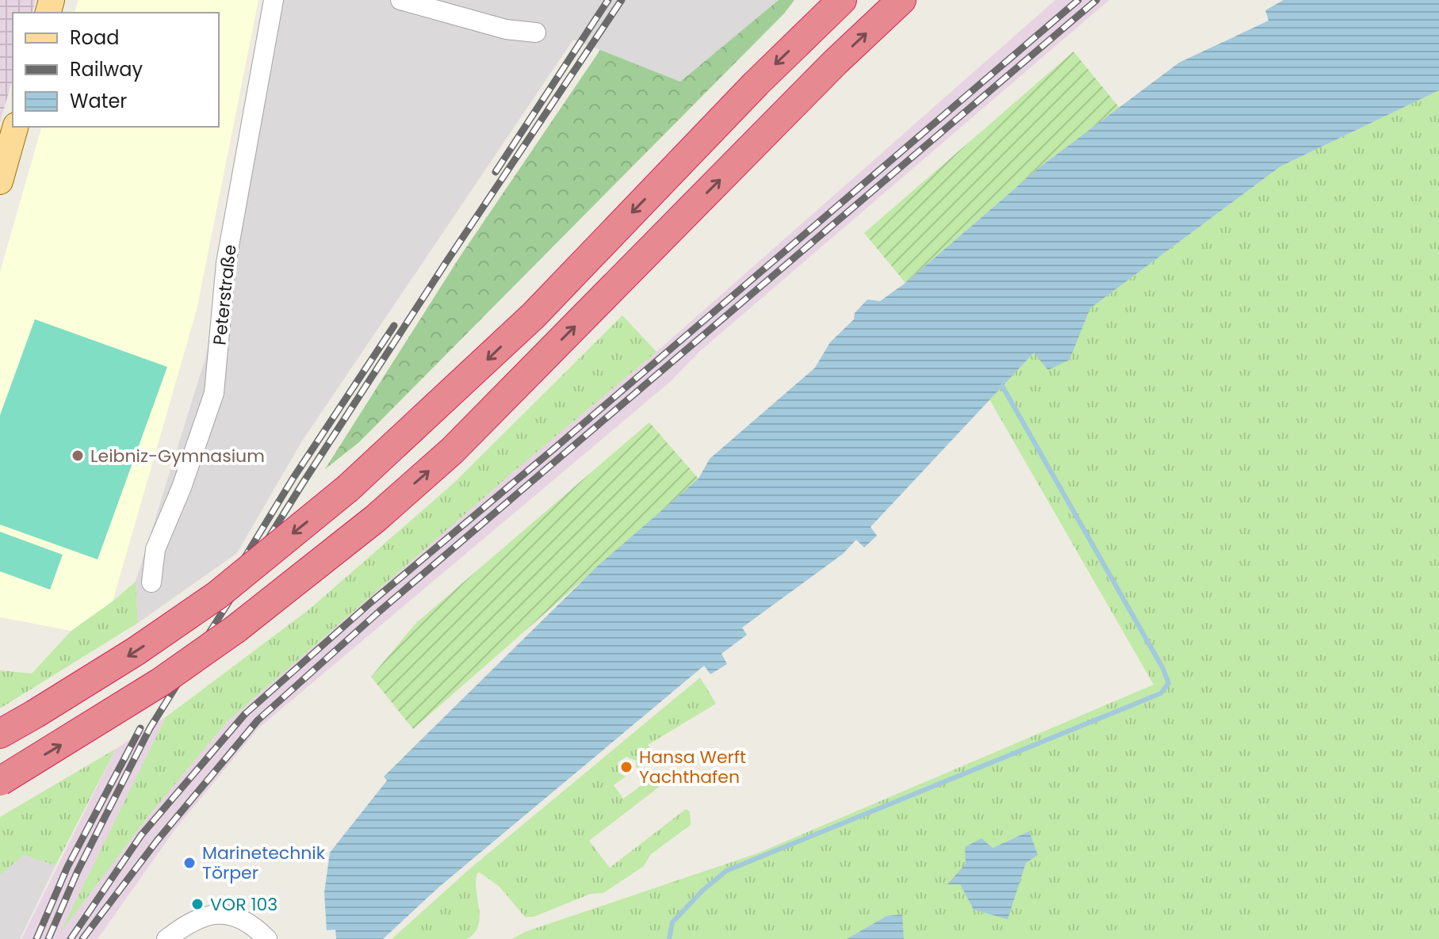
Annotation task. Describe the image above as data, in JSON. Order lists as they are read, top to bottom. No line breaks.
{"streets":{"street":["Peterstraße"]},"places":["Leibniz-Gymnasium","Hansa Werft Yachthafen","Marinetechnik Törper","VOR 103"],"legend":["Road","Railway","Water"]}
